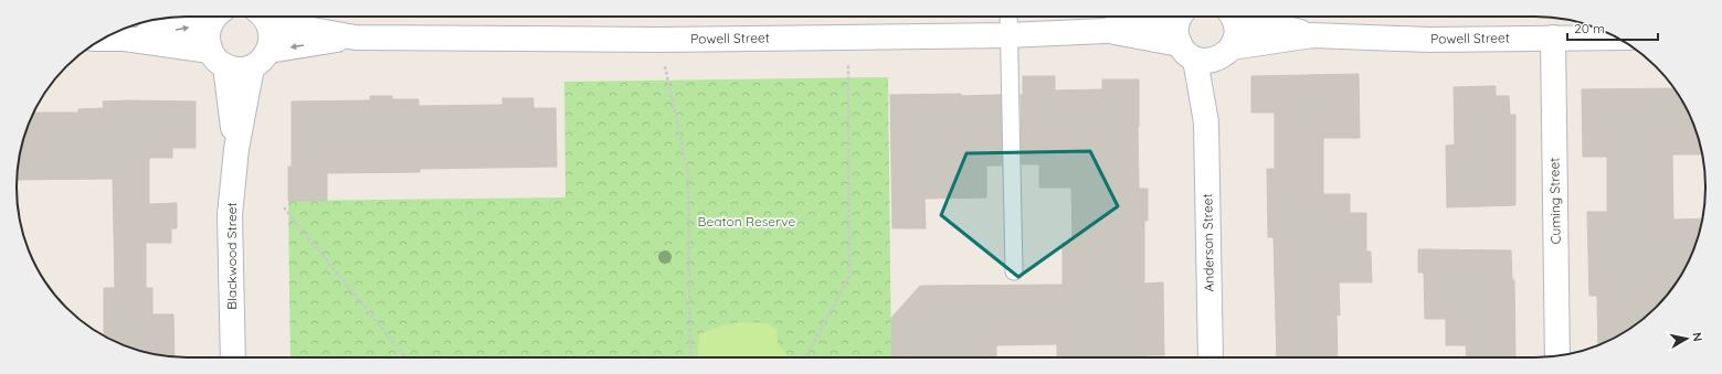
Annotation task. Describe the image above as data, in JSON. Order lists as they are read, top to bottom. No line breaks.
{"streets":{"street":["Powell Street","Cuming Street","Anderson Street","Blackwood Street"]},"crossings":[["Powell Street","Cuming Street"],["Powell Street","Anderson Street"],["Powell Street","Blackwood Street"]],"parks":["Beaton Reserve"],"scale_bar":"20 m","north":"right"}
